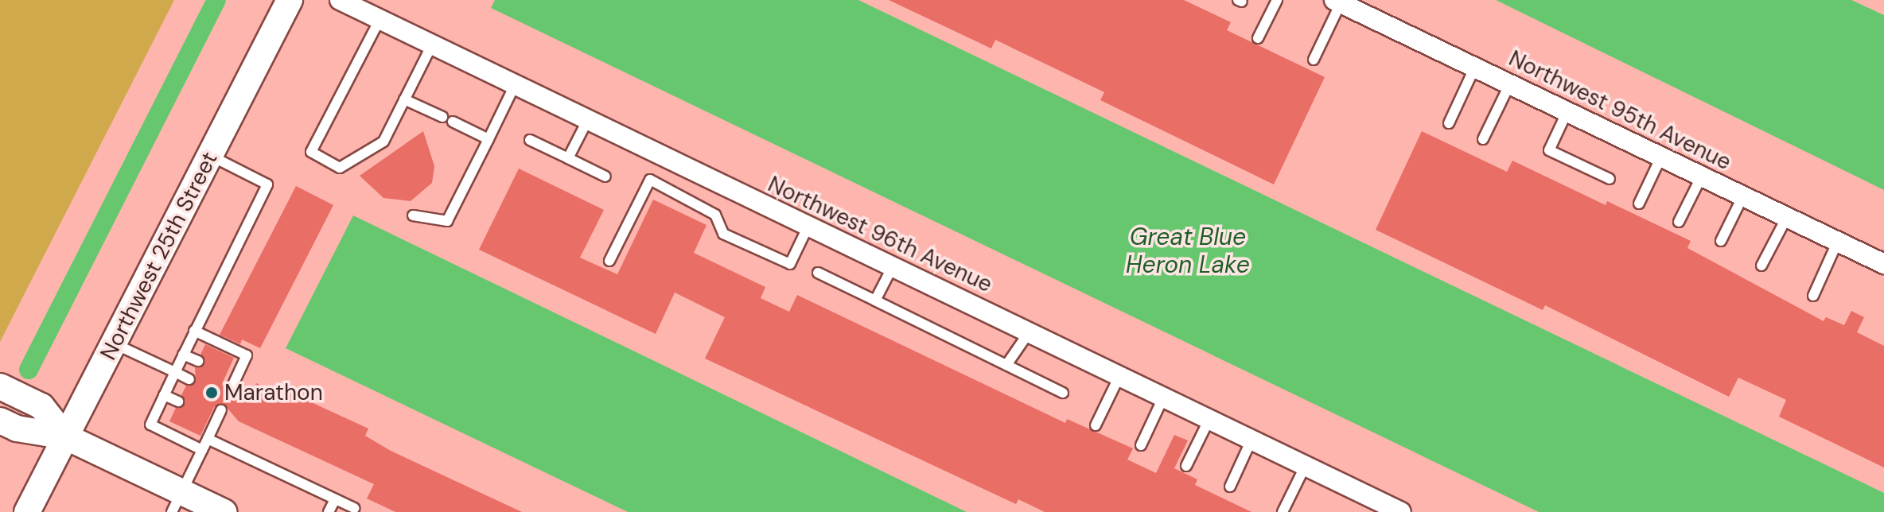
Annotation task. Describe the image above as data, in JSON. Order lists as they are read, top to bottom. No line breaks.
{"streets":{"main road":["Northwest 25th Street"],"street":["Northwest 95th Avenue","Northwest 96th Avenue"]},"water":["Great Blue Heron Lake"],"places":["Marathon"]}
